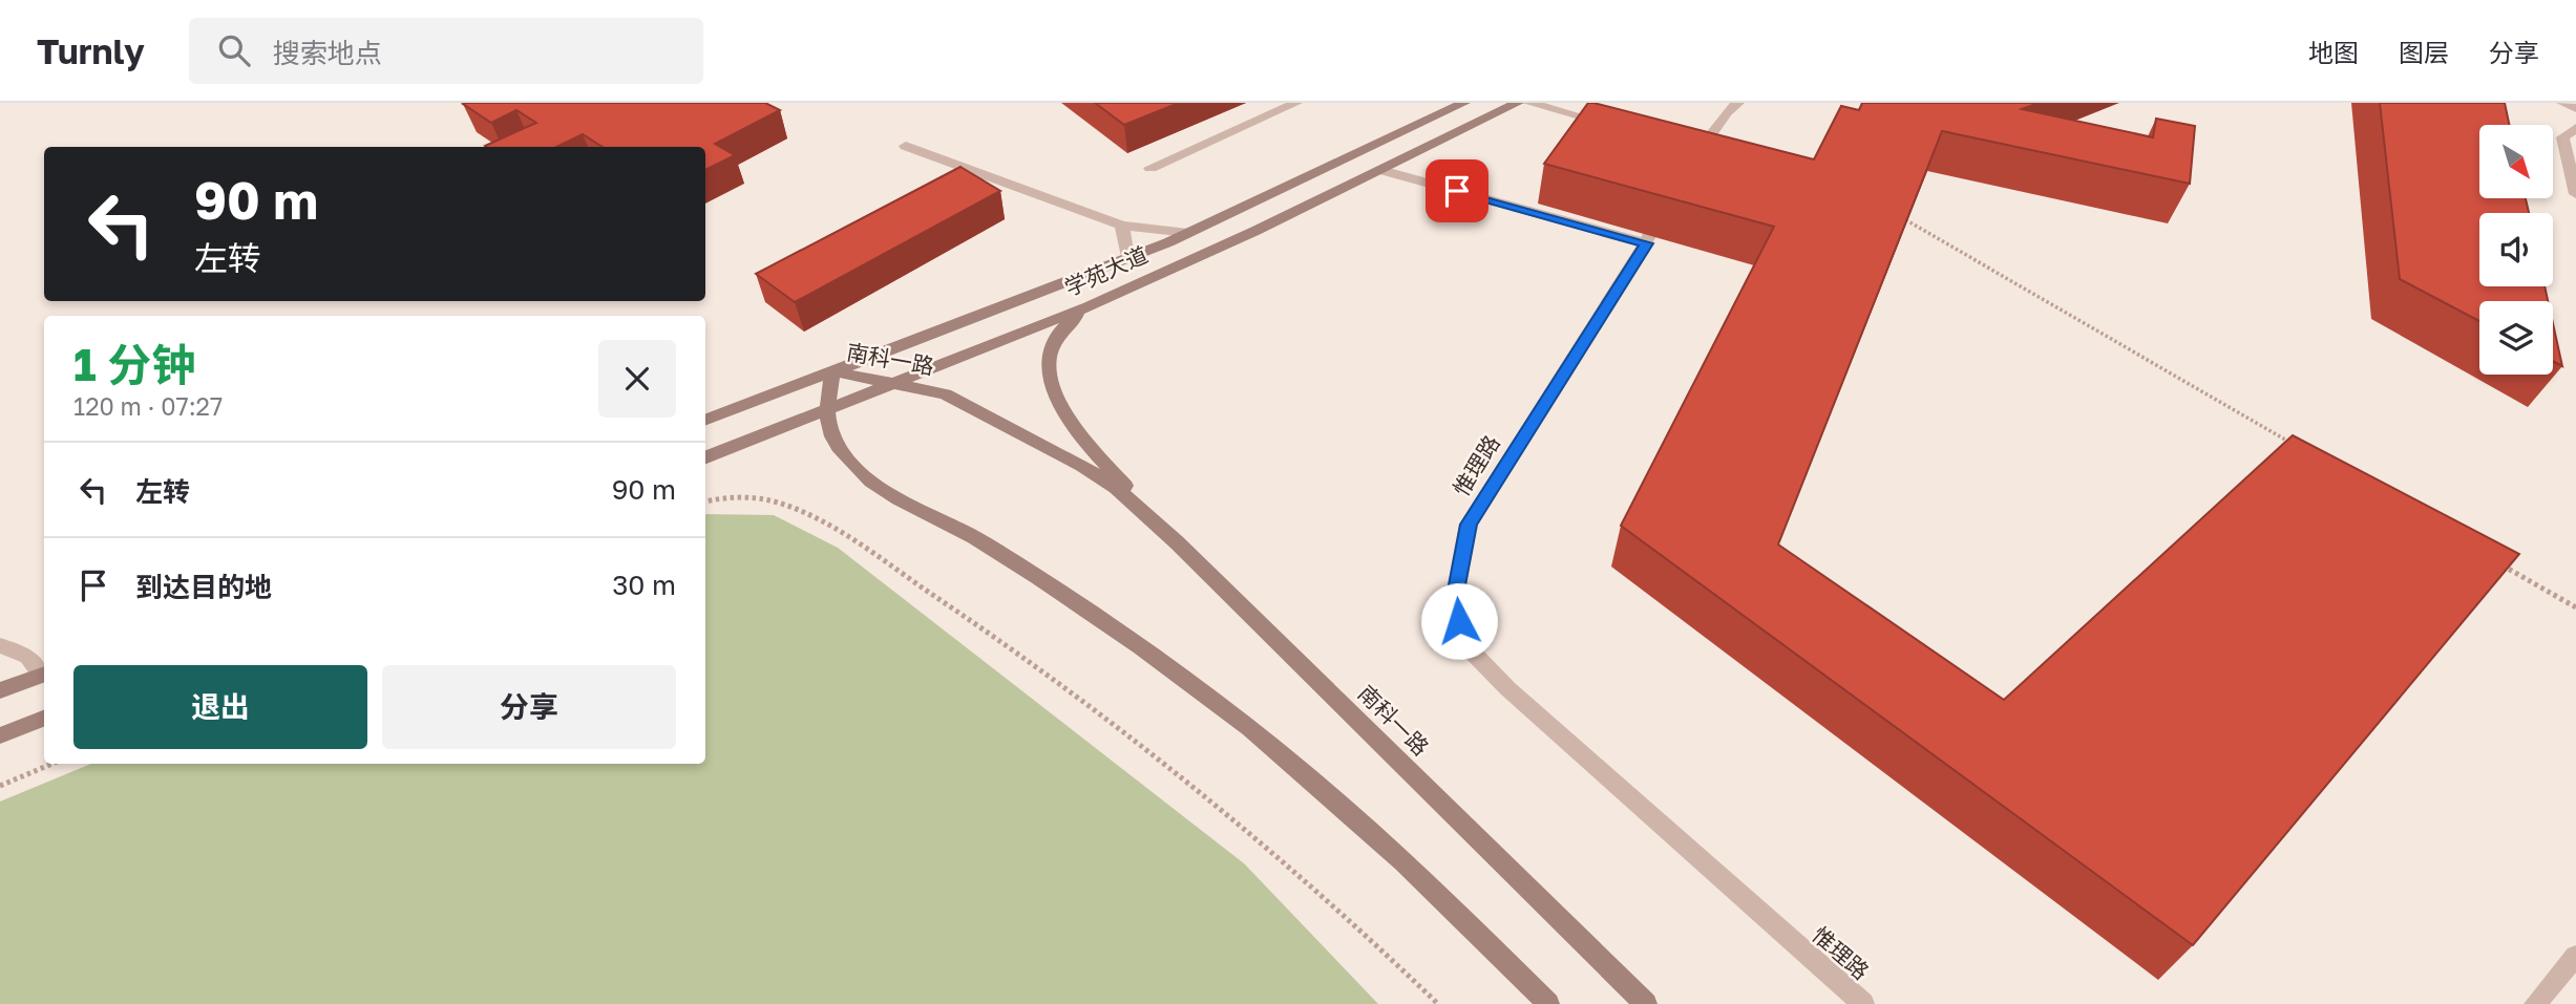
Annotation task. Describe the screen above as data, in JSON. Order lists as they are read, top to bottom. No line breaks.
{"streets":{"main road":["学苑大道","南科一路"],"street":["惟理路"]},"crossings":[["学苑大道","南科一路"]],"north":"bottom right","page":{"header":"Turnly","search":"搜索地点","nav":["地图","图层","分享"],"turn":["90 m","左转"],"heading":["1 分钟","120 m · 07:27"],"list":[{"name":"左转","value":"90 m"},{"name":"到达目的地","value":"30 m"}],"buttons":["退出","分享"]}}
